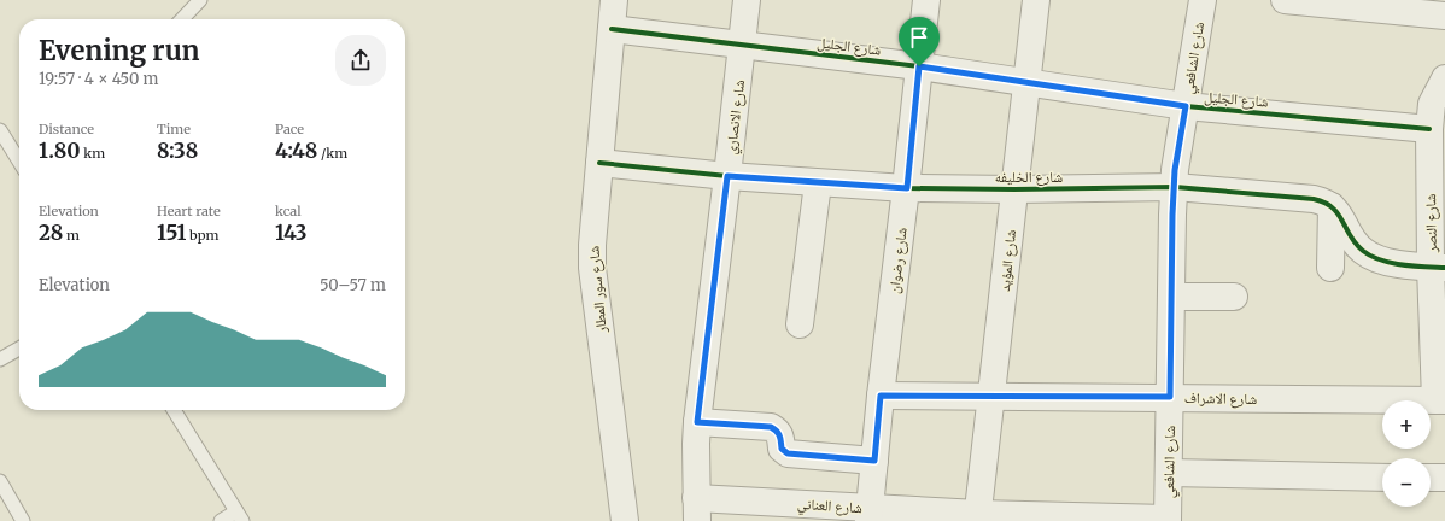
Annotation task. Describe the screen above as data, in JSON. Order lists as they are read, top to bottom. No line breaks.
{"streets":{"street":["شارع الجليل","شارع الشافعي","شارع الانصاري","شارع الخليفه","شارع النصر","شارع رضوان","شارع المؤيد","شارع سور المطار","شارع الاشراف","شارع العناني"]},"crossings":[["شارع الجليل","شارع الشافعي"],["شارع الجليل","شارع الانصاري"],["شارع الجليل","شارع النصر"],["شارع الجليل","شارع رضوان"],["شارع الجليل","شارع المؤيد"],["شارع الجليل","شارع سور المطار"],["شارع الشافعي","شارع الخليفه"],["شارع الشافعي","شارع الاشراف"],["شارع الشافعي","شارع العناني"],["شارع الانصاري","شارع الخليفه"],["شارع الانصاري","شارع العناني"],["شارع الخليفه","شارع رضوان"],["شارع الخليفه","شارع المؤيد"],["شارع الخليفه","شارع سور المطار"],["شارع النصر","شارع الاشراف"],["شارع رضوان","شارع الاشراف"],["شارع رضوان","شارع العناني"],["شارع المؤيد","شارع الاشراف"],["شارع المؤيد","شارع العناني"]],"page":{"heading":["Evening run","19:57 · 4 × 450 m"],"stats":[["Distance","1.80 km"],["Time","8:38"],["Pace","4:48 /km"],["Elevation","28 m"],["Heart rate","151 bpm"],["kcal","143"]],"chart":["Elevation","50–57 m"],"map_buttons":["+","−"]}}
